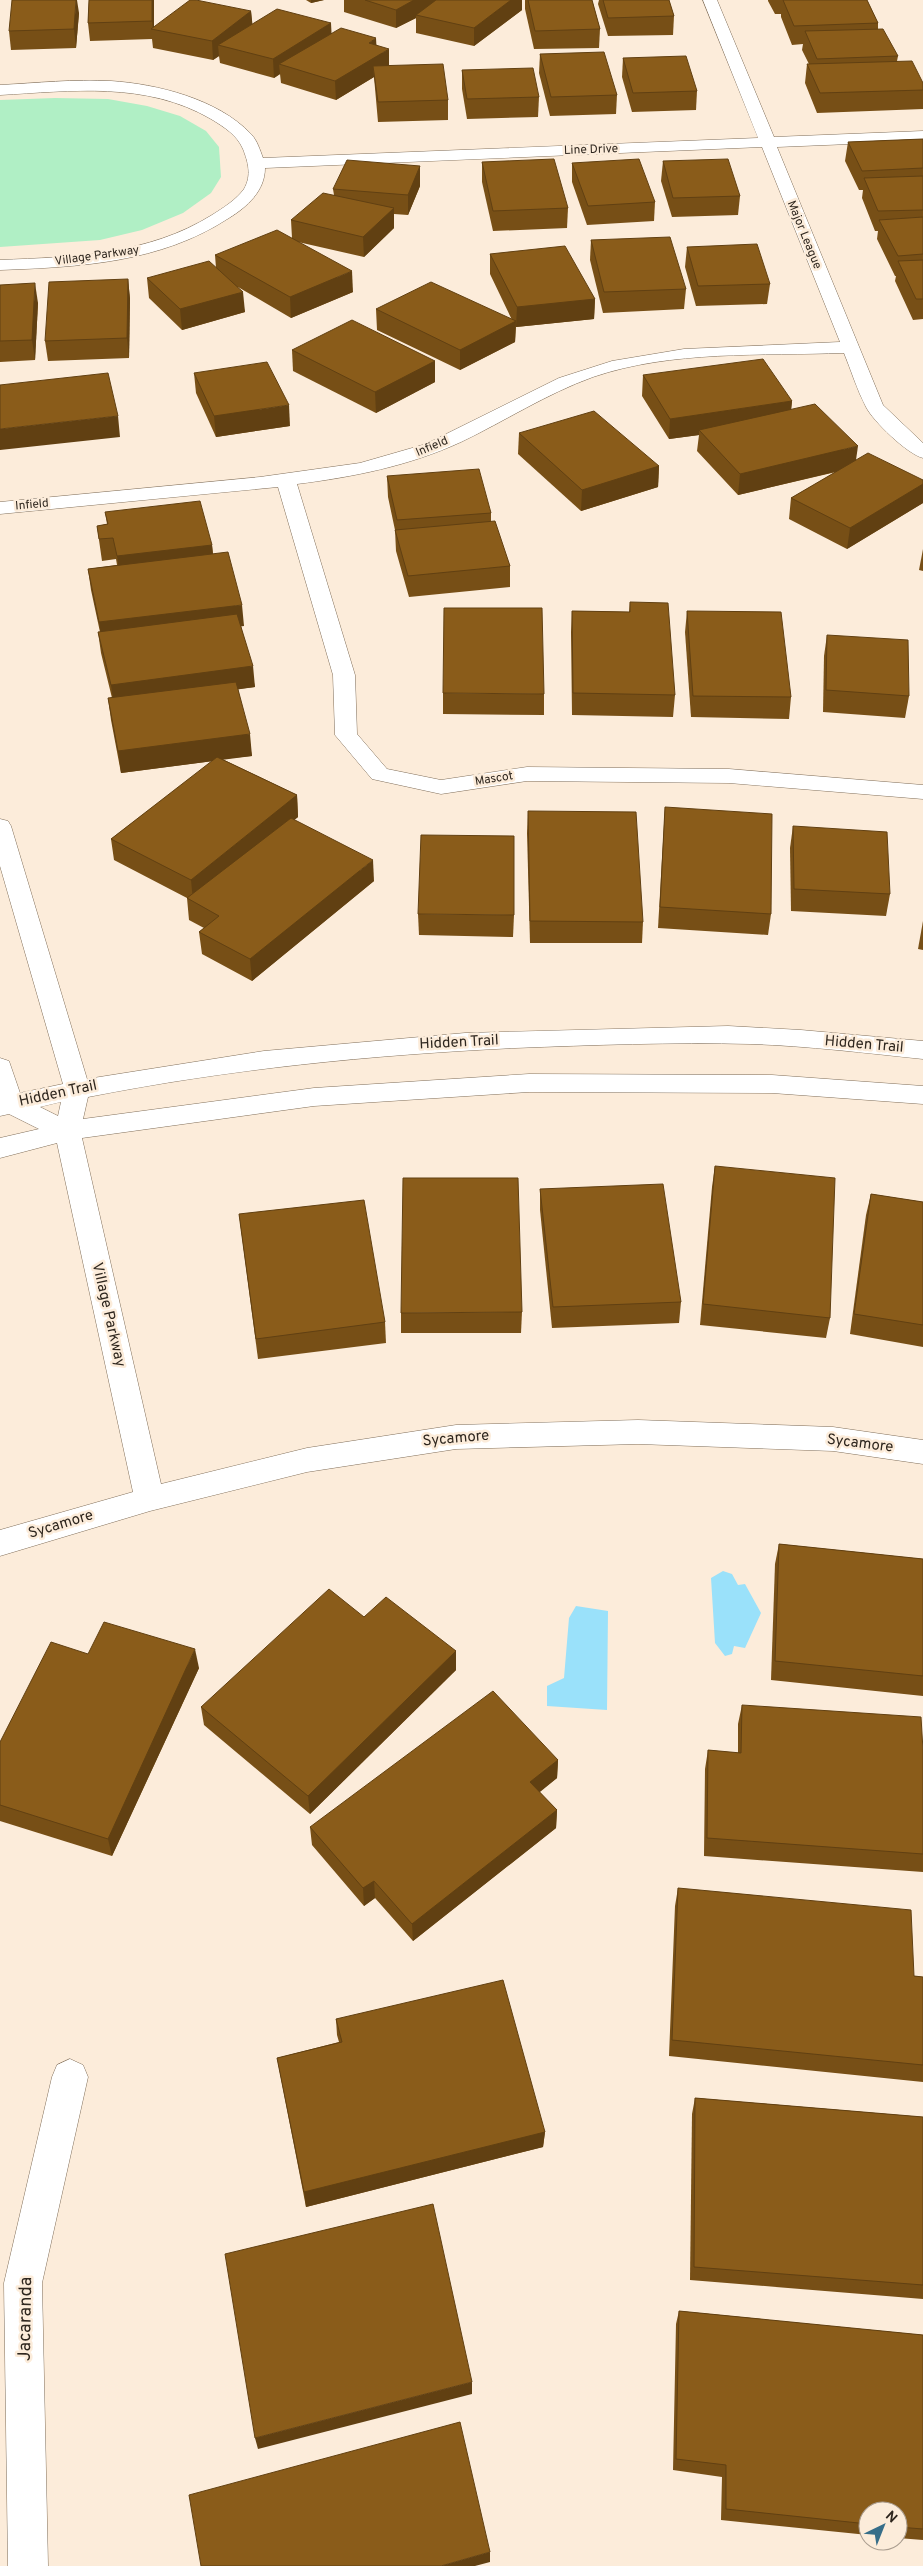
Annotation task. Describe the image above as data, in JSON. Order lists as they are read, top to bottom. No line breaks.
{"streets":{"street":["Line Drive","Major League","Village Parkway","Infield","Mascot","Hidden Trail","Sycamore","Jacaranda"]},"crossings":[["Line Drive","Major League"],["Line Drive","Village Parkway"],["Major League","Infield"],["Village Parkway","Hidden Trail"],["Village Parkway","Sycamore"],["Infield","Mascot"]],"north":"top right"}
